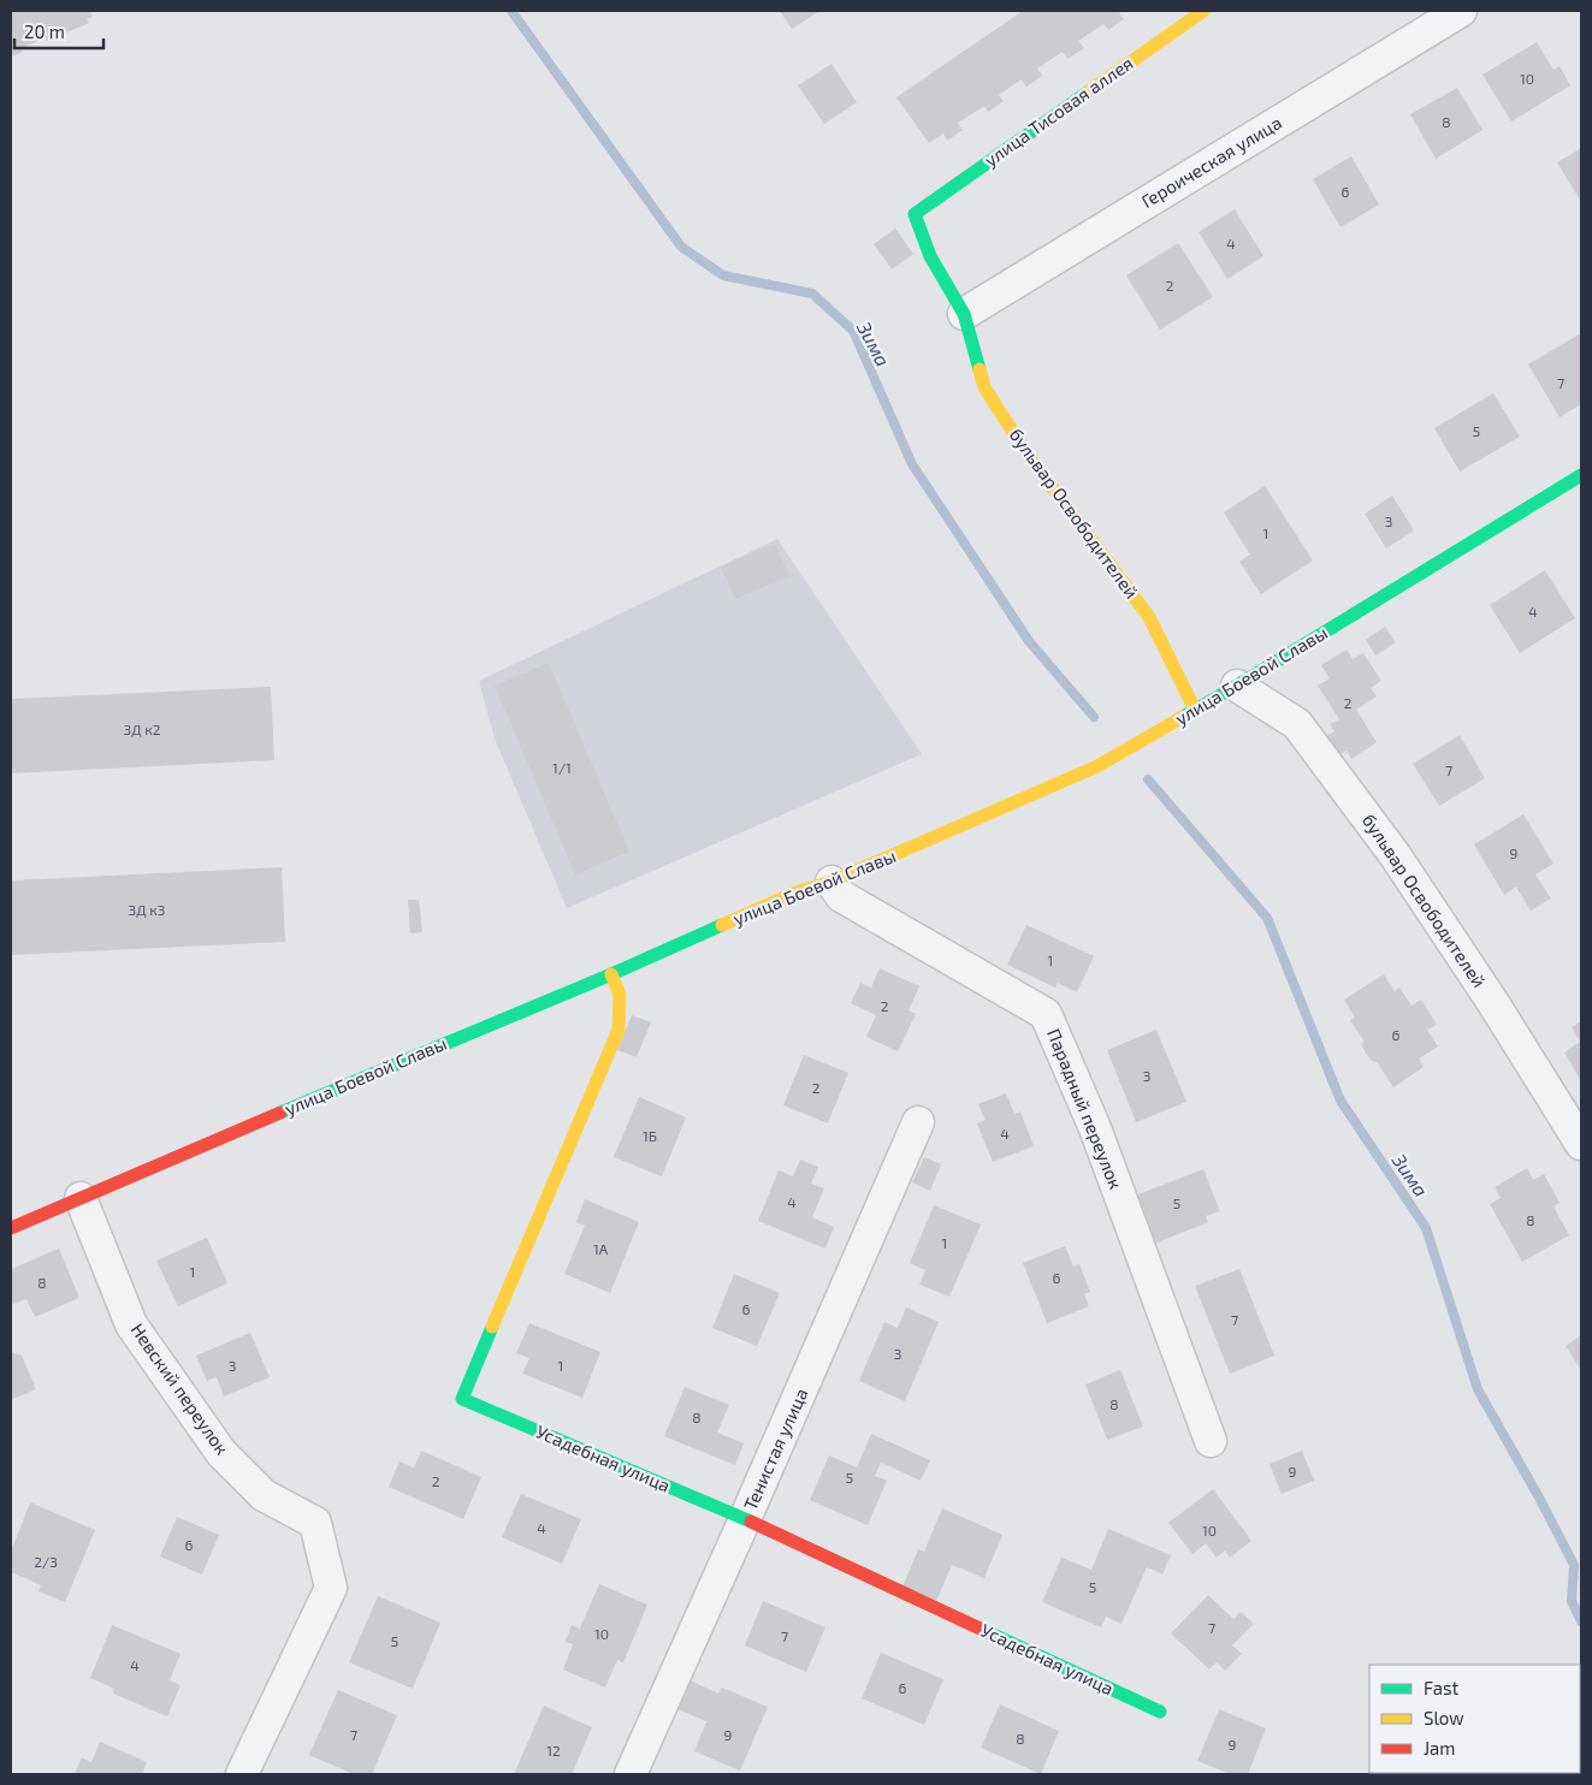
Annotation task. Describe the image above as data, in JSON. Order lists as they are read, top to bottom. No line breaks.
{"streets":{"street":["улица Тисовая аллея","Героическая улица","бульвар Освободителей","улица Боевой Славы","Парадный переулок","Невский переулок","Тенистая улица","Усадебная улица"]},"crossings":[["улица Тисовая аллея","бульвар Освободителей"],["Героическая улица","бульвар Освободителей"],["бульвар Освободителей","улица Боевой Славы"],["улица Боевой Славы","Парадный переулок"],["улица Боевой Славы","Невский переулок"],["улица Боевой Славы","Усадебная улица"],["Тенистая улица","Усадебная улица"]],"water":["Зима"],"house_numbers":["10","8","6","4","2","7","5","3","1","4","2","3Д к2","1/1","7","9","3Д к3","1","2","6","3","2","4","1Б","4","5","8","1","1А","1","6","8","6","7","3","3","1","8","8","9","5","2","4","10","6","2/3","5","7","10","7","5","4","6","7","9","8","9","12"],"legend":["Fast","Slow","Jam"],"scale_bar":"20 m"}
